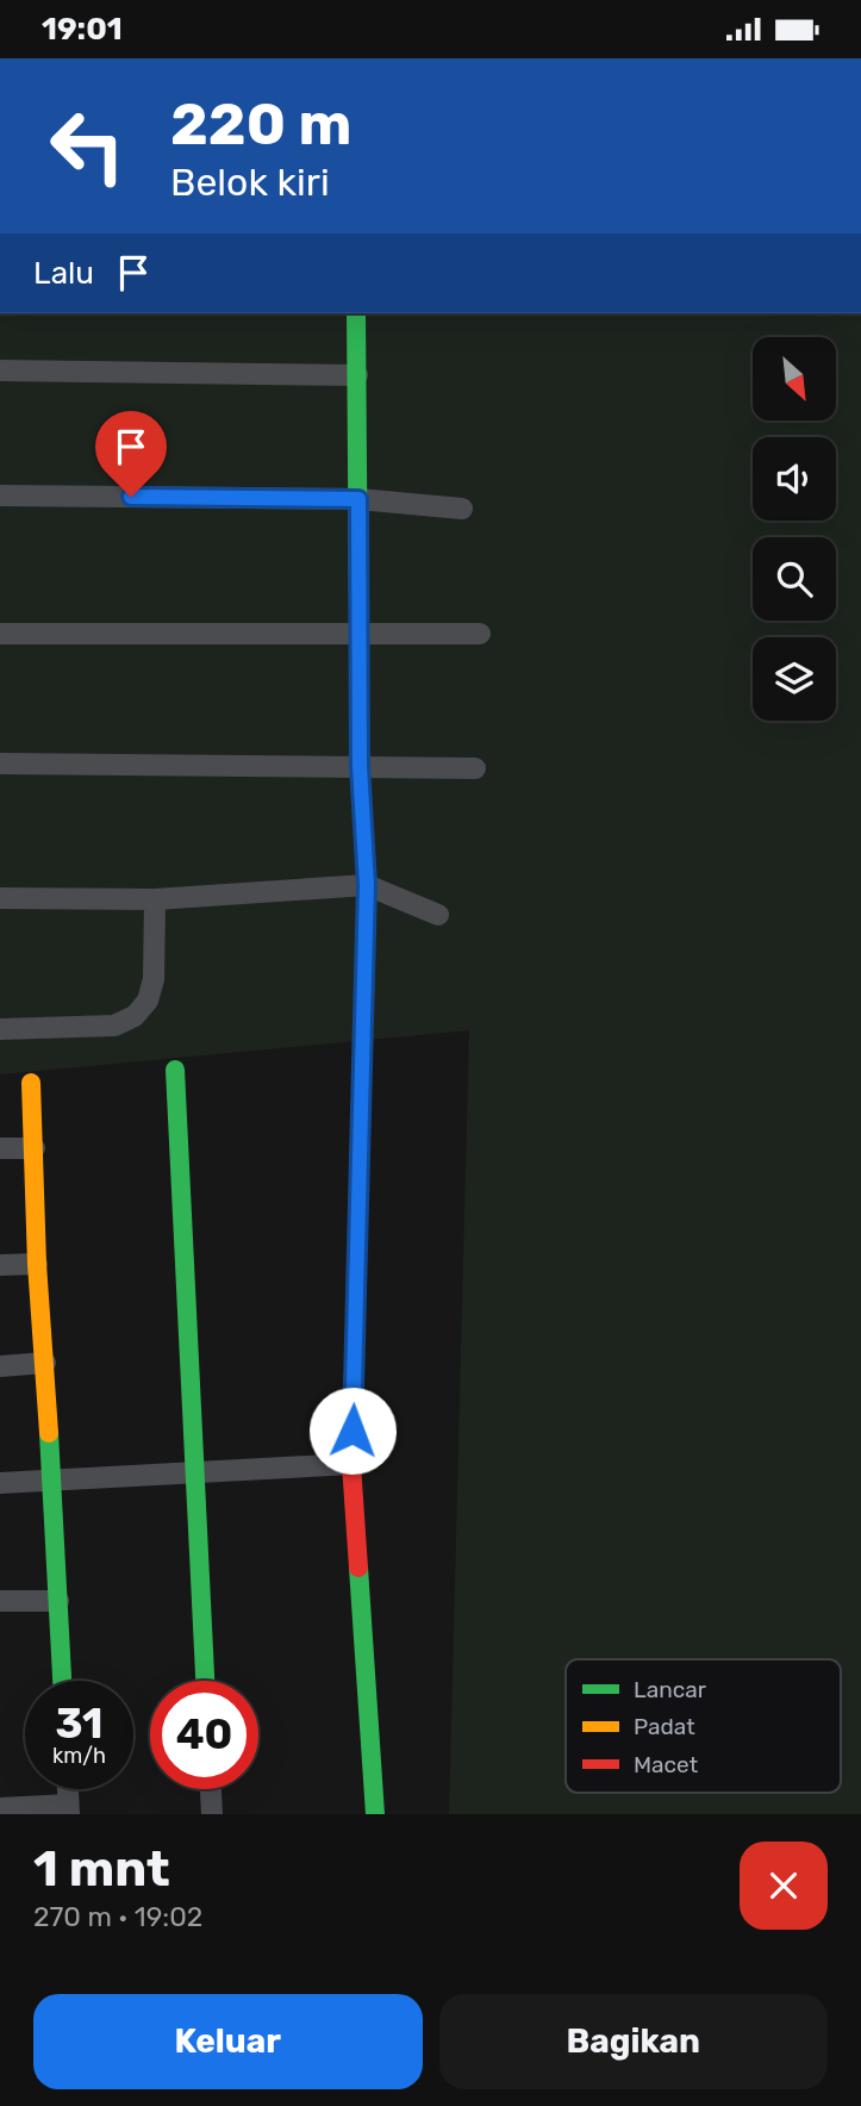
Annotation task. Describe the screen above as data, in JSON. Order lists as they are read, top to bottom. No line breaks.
{"legend":["Lancar","Padat","Macet"],"north":"bottom right","page":{"status":"19:01","turn":["220 m","Belok kiri"],"then":"Lalu","speed":"31 km/h","limit":"40","heading":["1 mnt","270 m · 19:02"],"buttons":["Keluar","Bagikan"]}}
